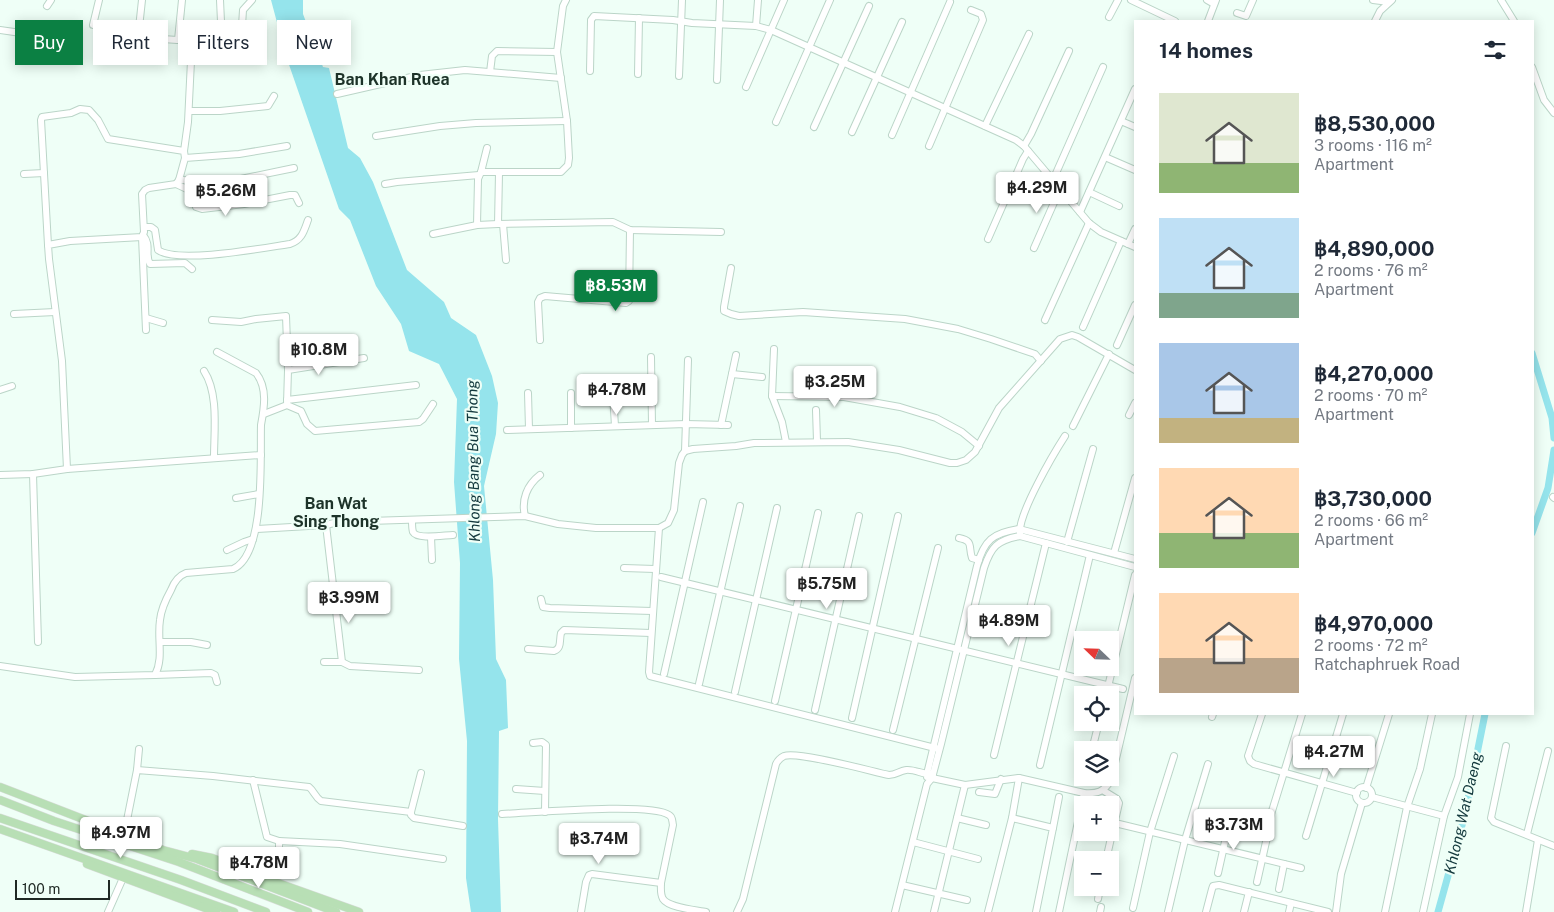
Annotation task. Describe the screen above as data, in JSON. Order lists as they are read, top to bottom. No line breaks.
{"districts":["Ban Khan Ruea","Ban Wat Sing Thong"],"water":["Khlong Bang Bua Thong","Khlong Wat Daeng"],"scale_bar":"100 m","north":"top left","page":{"chip":["Buy","Rent","Filters","New"],"heading":"14 homes","list":[{"name":"฿8,530,000","note":"3 rooms · 116 m² · Apartment"},{"name":"฿4,890,000","note":"2 rooms · 76 m² · Apartment"},{"name":"฿4,270,000","note":"2 rooms · 70 m² · Apartment"},{"name":"฿3,730,000","note":"2 rooms · 66 m² · Apartment"},{"name":"฿4,970,000","note":"2 rooms · 72 m² · Ratchaphruek Road"}],"price":["฿4.29M","฿5.26M","฿8.53M","฿10.8M","฿3.25M","฿4.78M","฿5.75M","฿3.99M","฿4.89M","฿4.27M","฿3.73M","฿4.97M","฿3.74M","฿4.78M"],"map_buttons":["+","−"],"scale":"100 m"}}
